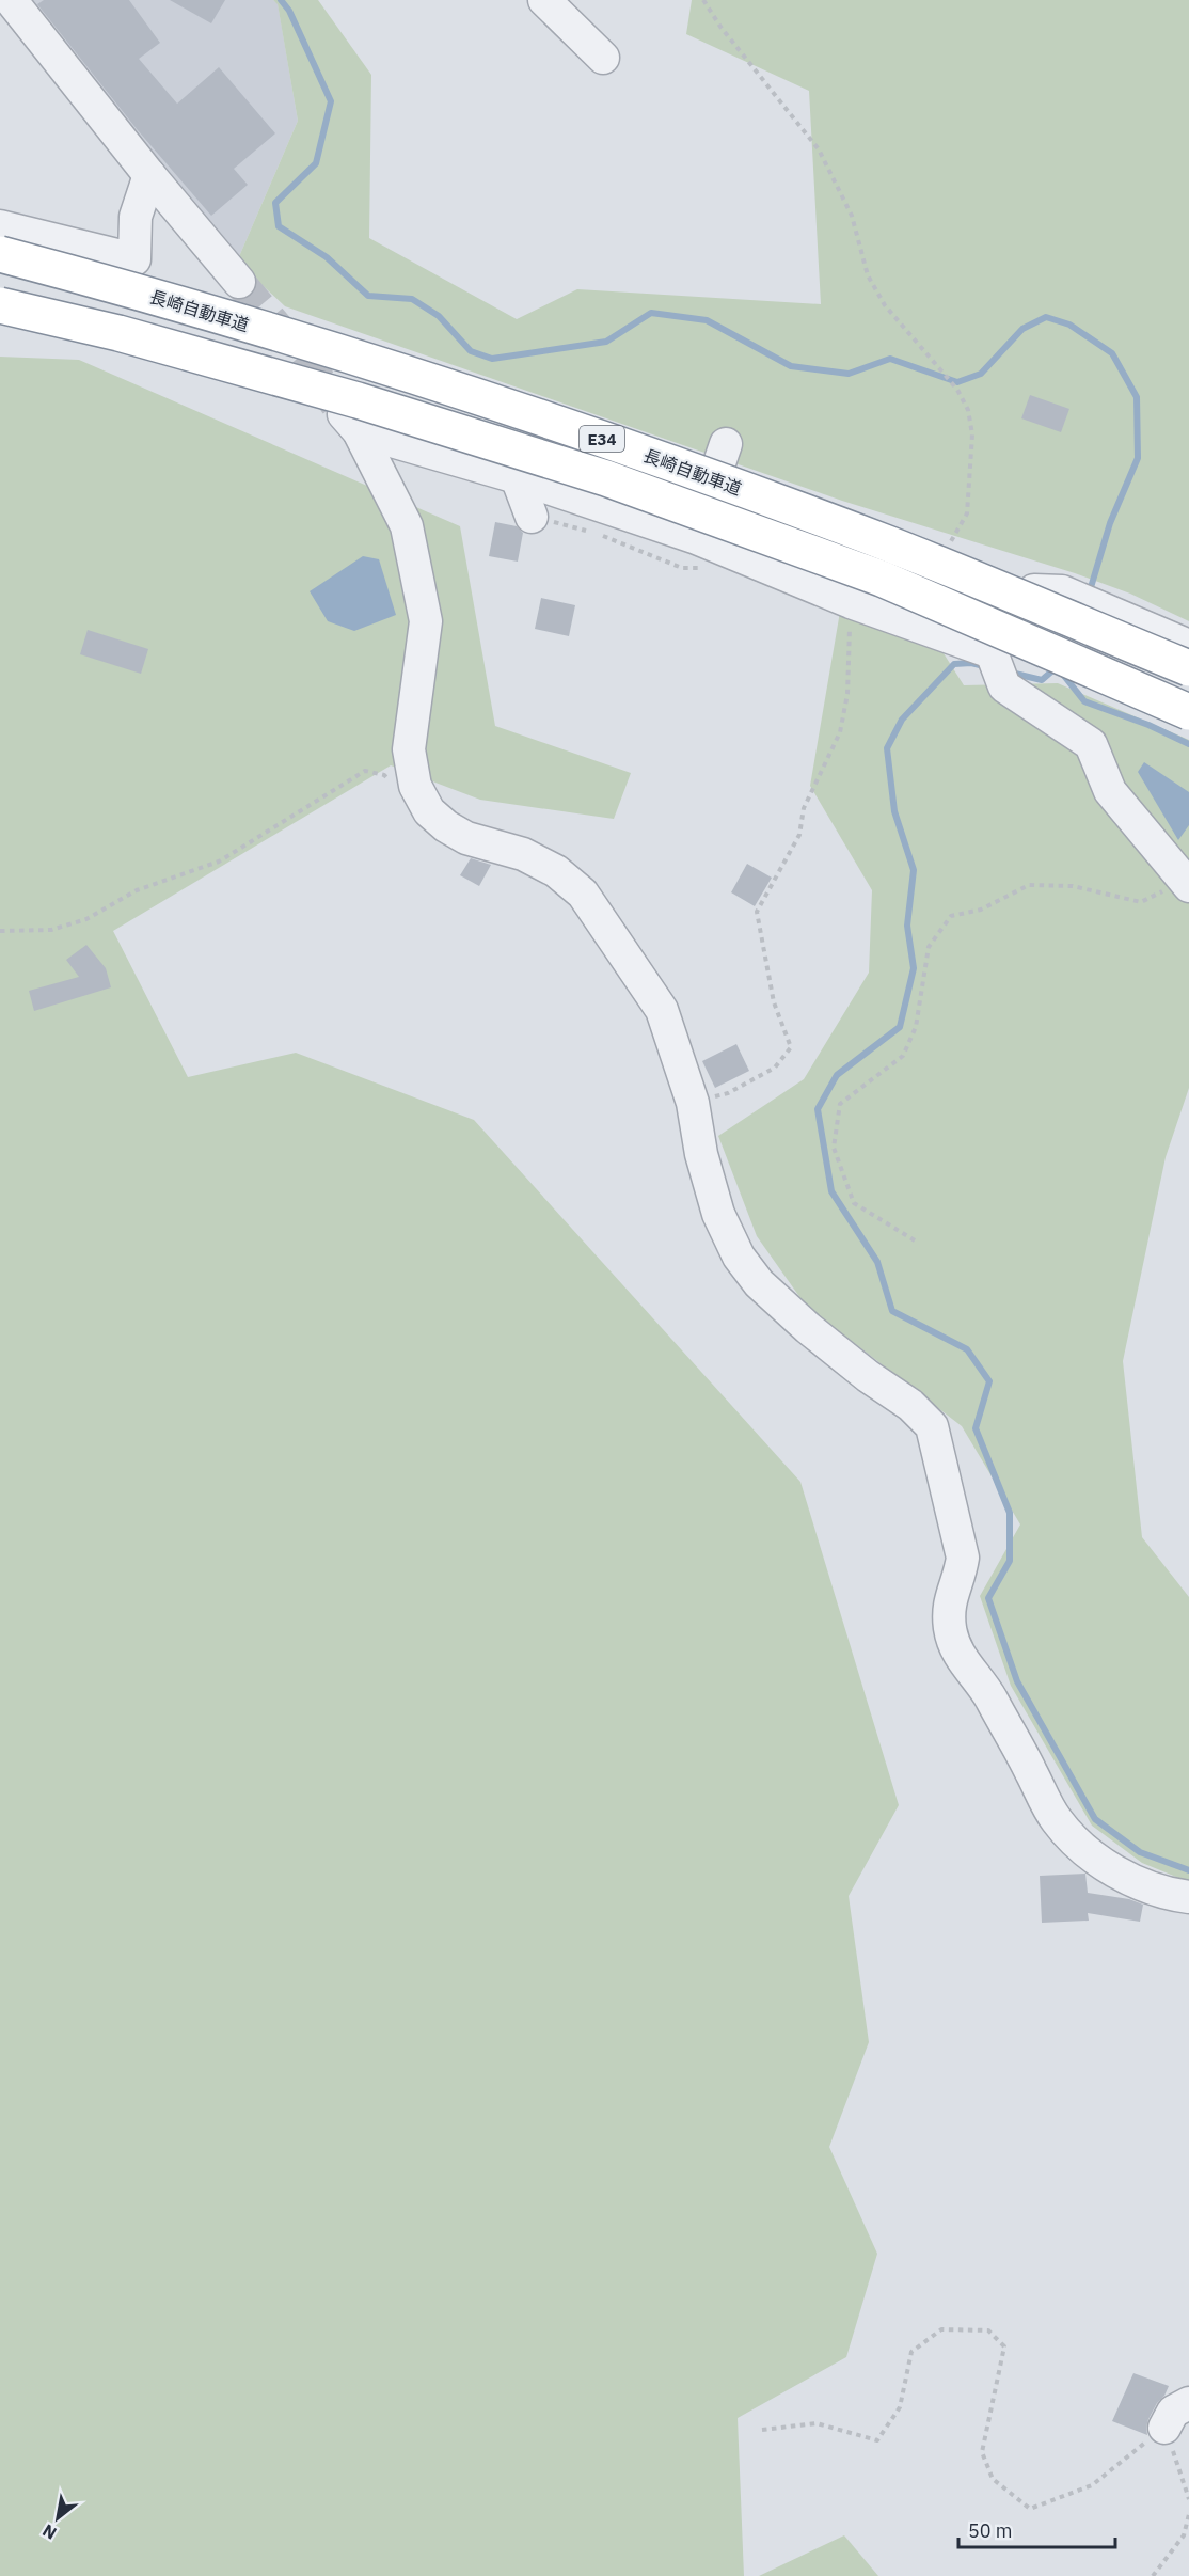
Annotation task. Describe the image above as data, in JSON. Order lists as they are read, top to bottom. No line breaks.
{"streets":{"highway":["長崎自動車道","E34"]},"scale_bar":"50 m","north":"bottom left"}
